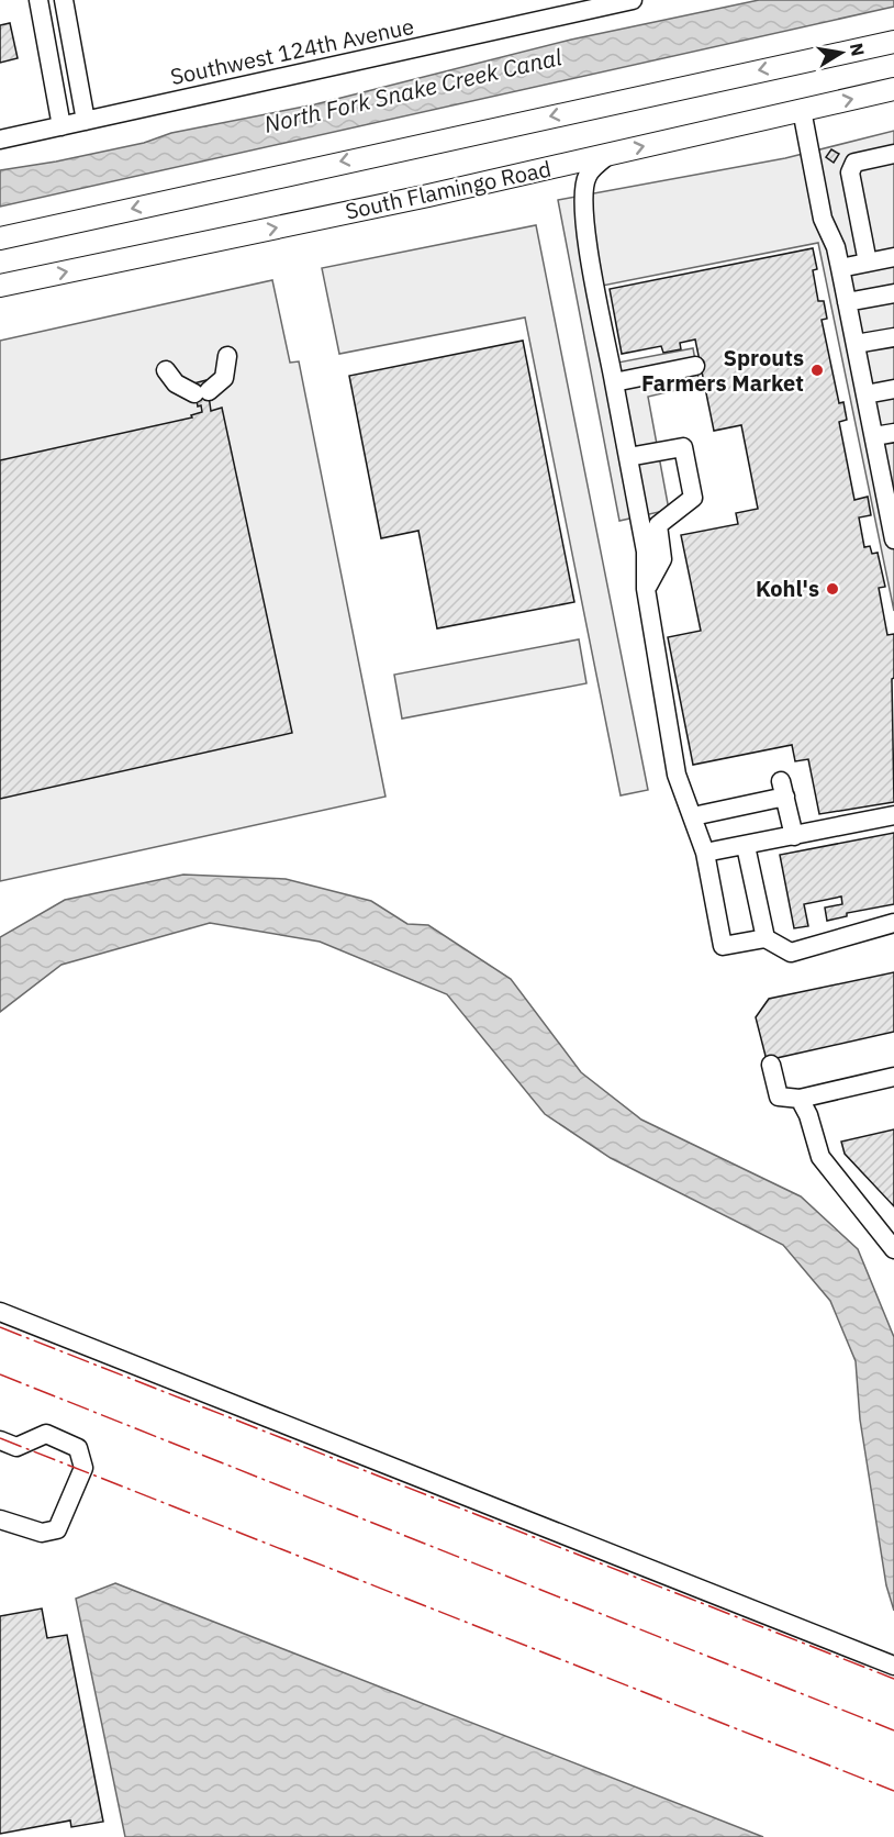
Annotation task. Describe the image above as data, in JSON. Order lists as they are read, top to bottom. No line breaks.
{"streets":{"main road":["South Flamingo Road"],"street":["Southwest 124th Avenue"]},"water":["North Fork Snake Creek Canal"],"places":["Sprouts Farmers Market","Kohl's"],"north":"right"}
